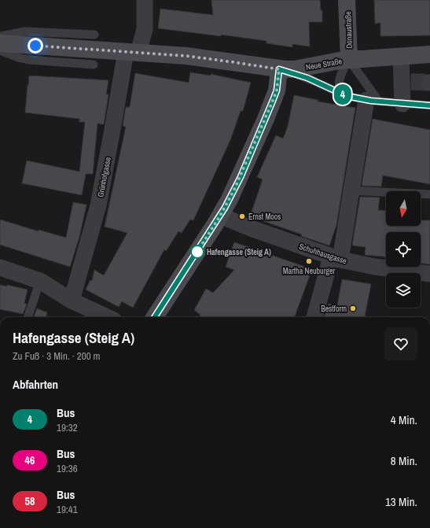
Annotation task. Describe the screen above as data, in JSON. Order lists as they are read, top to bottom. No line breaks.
{"streets":{"street":["Donaustraße","Neue Straße","Grünhofgasse","Schuhhausgasse"]},"crossings":[["Donaustraße","Neue Straße"],["Neue Straße","Grünhofgasse"]],"places":["Ernst Moos","Hafengasse (Steig A)","Martha Neuburger","Bestform"],"lines":["bus line 4"],"north":"bottom","page":{"on_map":"4","heading":[["Hafengasse (Steig A)","Zu Fuß · 3 Min. · 200 m"],"Abfahrten"],"list":[{"mark":"4","name":"Bus","note":"19:32","value":"4 Min."},{"mark":"46","name":"Bus","note":"19:36","value":"8 Min."},{"mark":"58","name":"Bus","note":"19:41","value":"13 Min."}]}}
